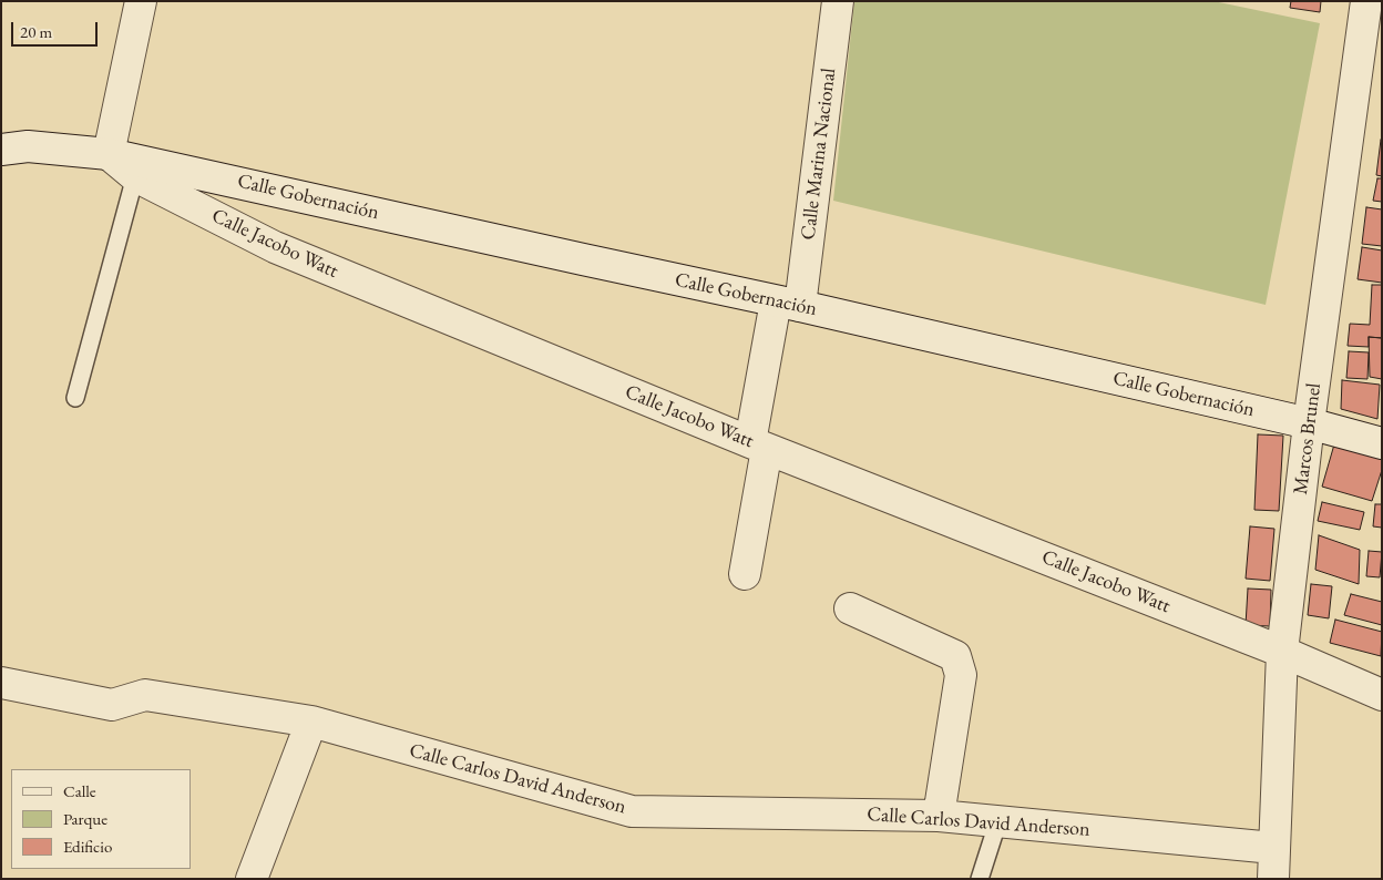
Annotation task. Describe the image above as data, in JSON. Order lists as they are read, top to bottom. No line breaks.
{"streets":{"street":["Calle Marina Nacional","Calle Gobernación","Calle Jacobo Watt","Marcos Brunel","Calle Carlos David Anderson"]},"crossings":[["Calle Marina Nacional","Calle Gobernación"],["Calle Marina Nacional","Calle Jacobo Watt"],["Calle Gobernación","Calle Jacobo Watt"],["Calle Gobernación","Marcos Brunel"],["Calle Jacobo Watt","Marcos Brunel"],["Marcos Brunel","Calle Carlos David Anderson"]],"legend":["Calle","Parque","Edificio"],"scale_bar":"20 m"}
